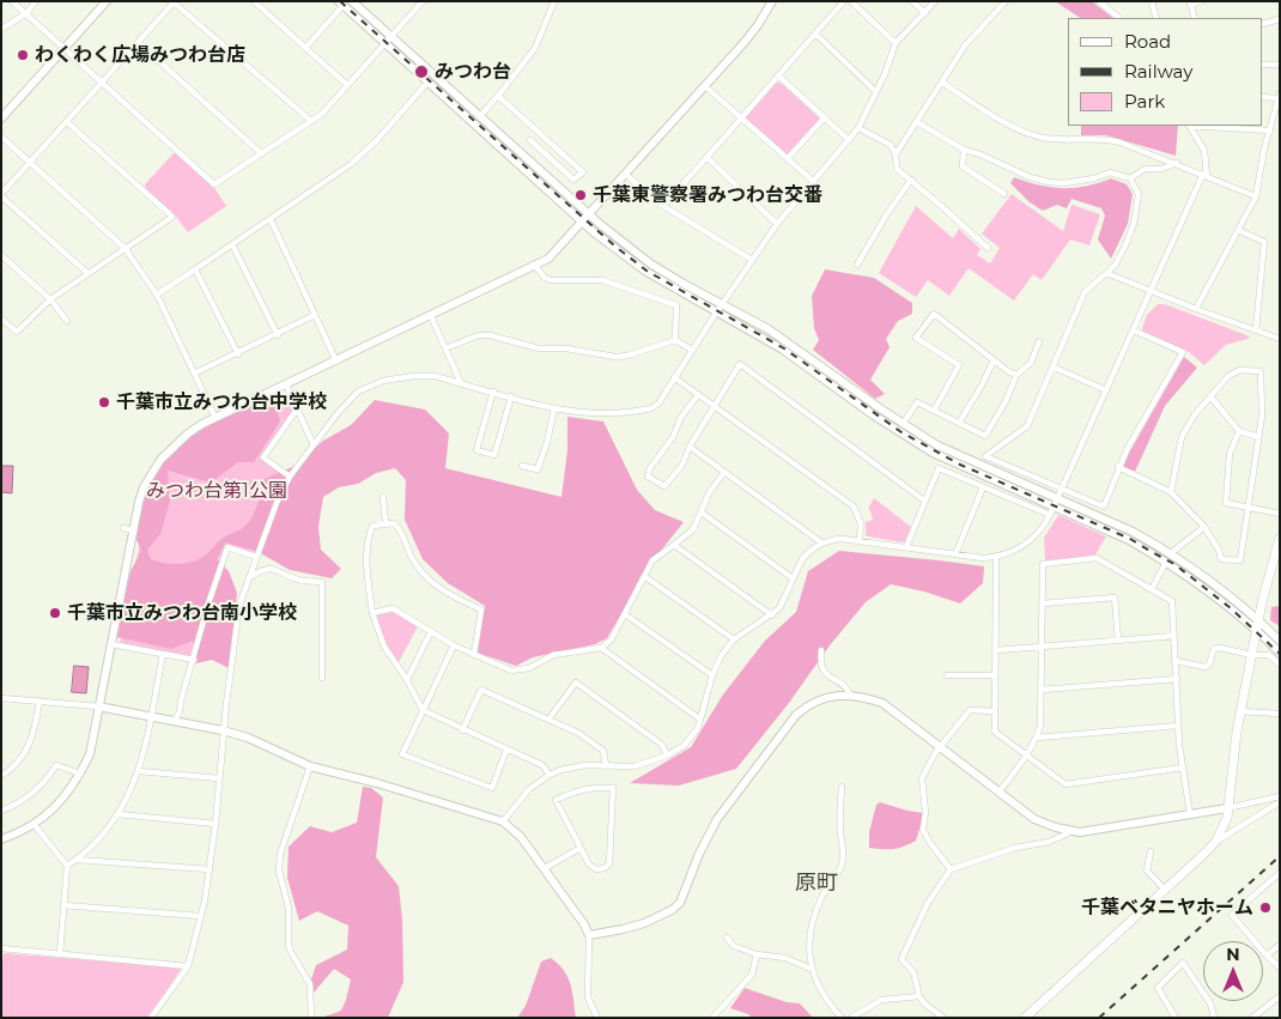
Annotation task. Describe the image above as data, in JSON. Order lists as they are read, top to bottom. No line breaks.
{"districts":["原町"],"parks":["みつわ台第1公園"],"places":["わくわく広場みつわ台店","みつわ台","千葉東警察署みつわ台交番","千葉市立みつわ台中学校","千葉市立みつわ台南小学校","千葉ベタニヤホーム"],"legend":["Road","Railway","Park"],"north":"top"}
